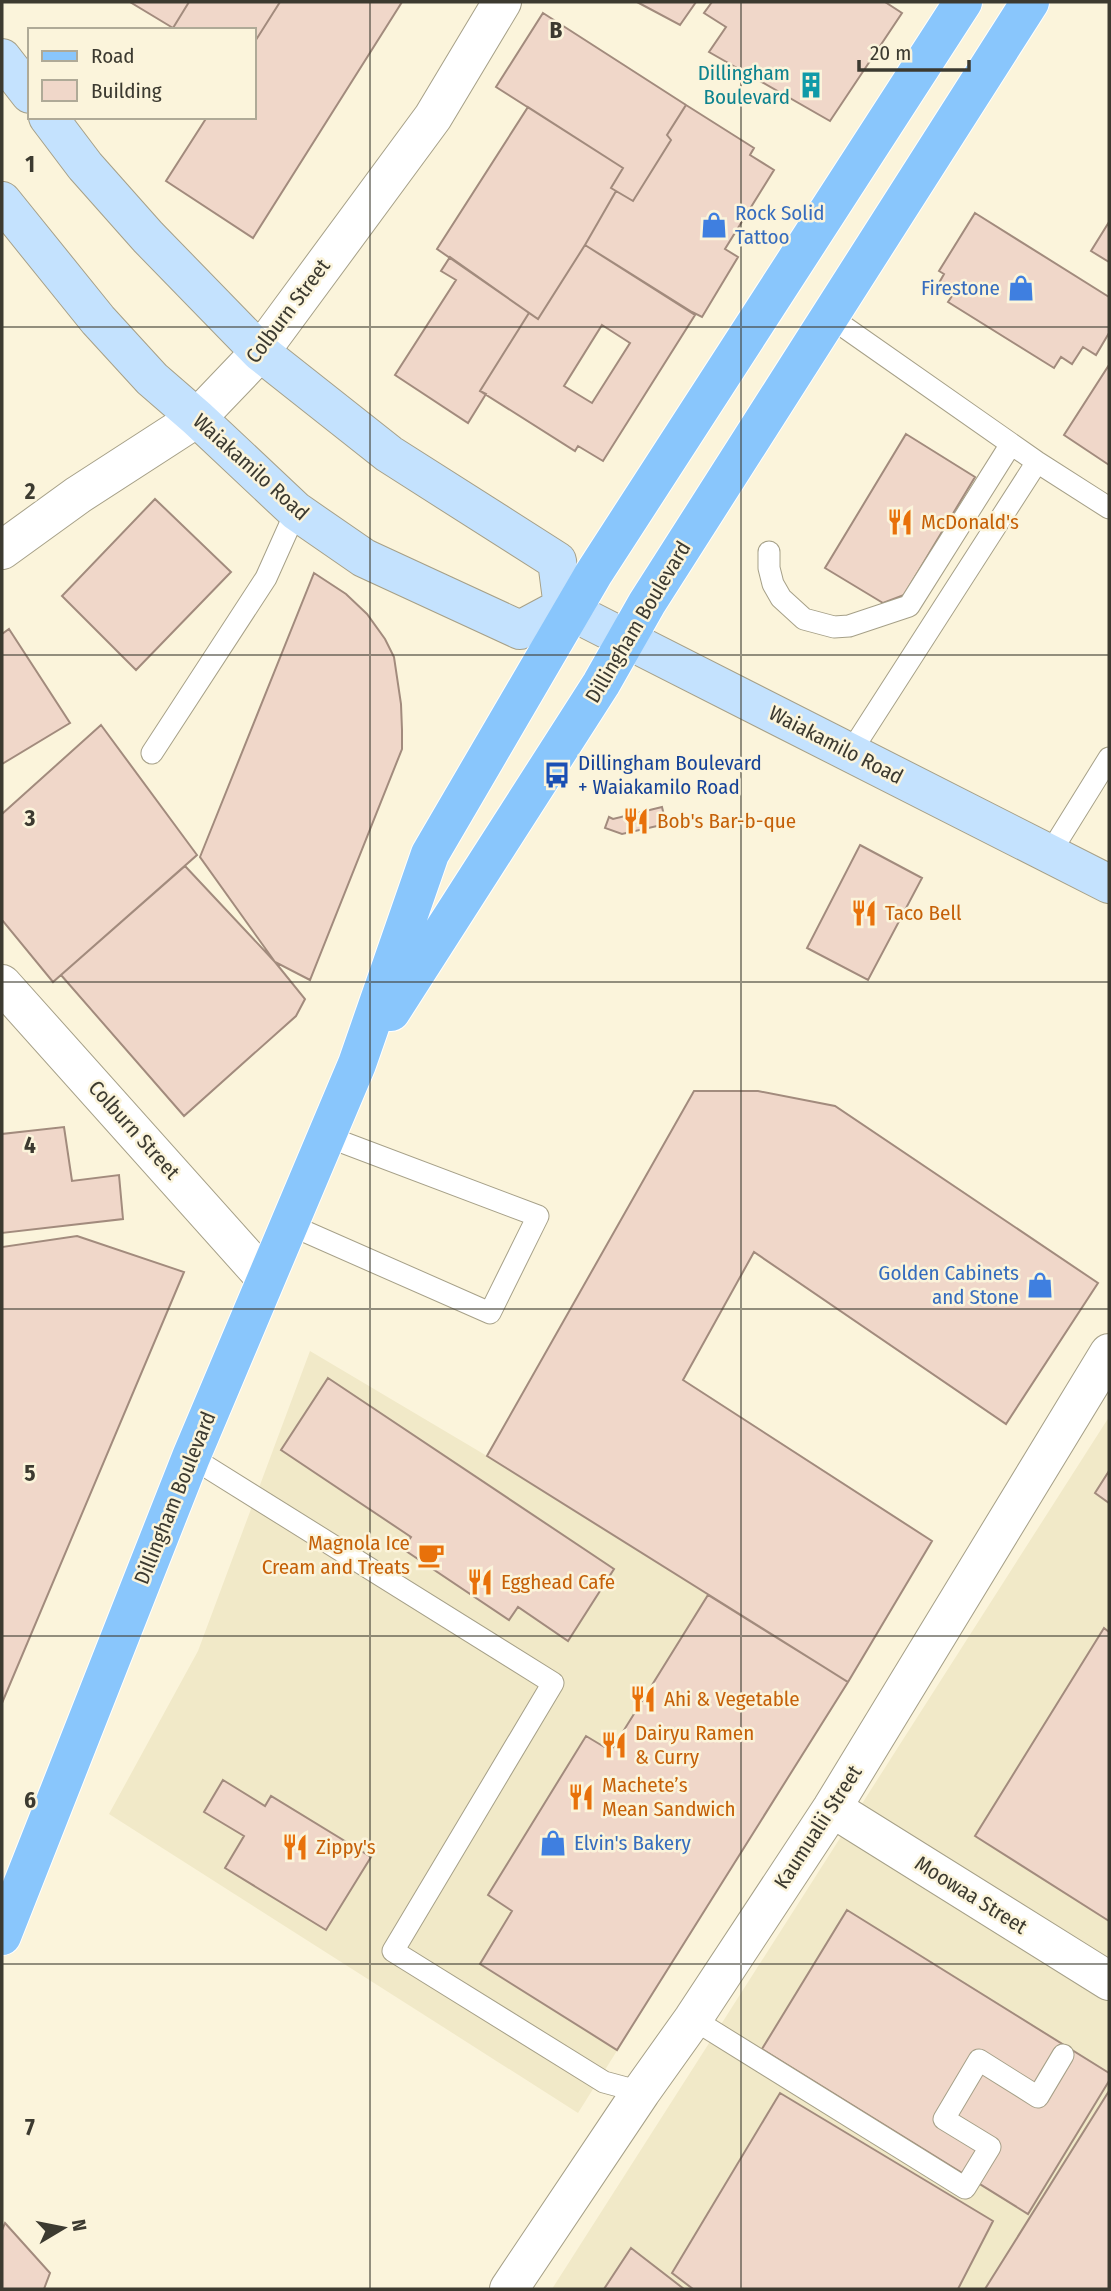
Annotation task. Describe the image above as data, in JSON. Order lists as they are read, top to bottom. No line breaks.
{"streets":{"main road":["Waiakamilo Road","Dillingham Boulevard"],"street":["Colburn Street","Kaumualii Street","Moowaa Street"]},"crossings":[["Colburn Street","Waiakamilo Road"],["Colburn Street","Dillingham Boulevard"],["Waiakamilo Road","Dillingham Boulevard"],["Kaumualii Street","Moowaa Street"]],"places":{"building":["Dillingham Boulevard"],"shop":["Rock Solid Tattoo","Firestone","Golden Cabinets and Stone","Elvin's Bakery"],"restaurant":["McDonald's","Bob's Bar-b-que","Taco Bell","Egghead Cafe","Ahi & Vegetable","Dairyu Ramen & Curry","Machete’s Mean Sandwich","Zippy's"],"bus stop":["Dillingham Boulevard + Waiakamilo Road"],"cafe":["Magnola Ice Cream and Treats"]},"legend":["Road","Building"],"scale_bar":"20 m","north":"right","grid":{"columns":["B"],"rows":["1","2","3","4","5","6","7"]}}
